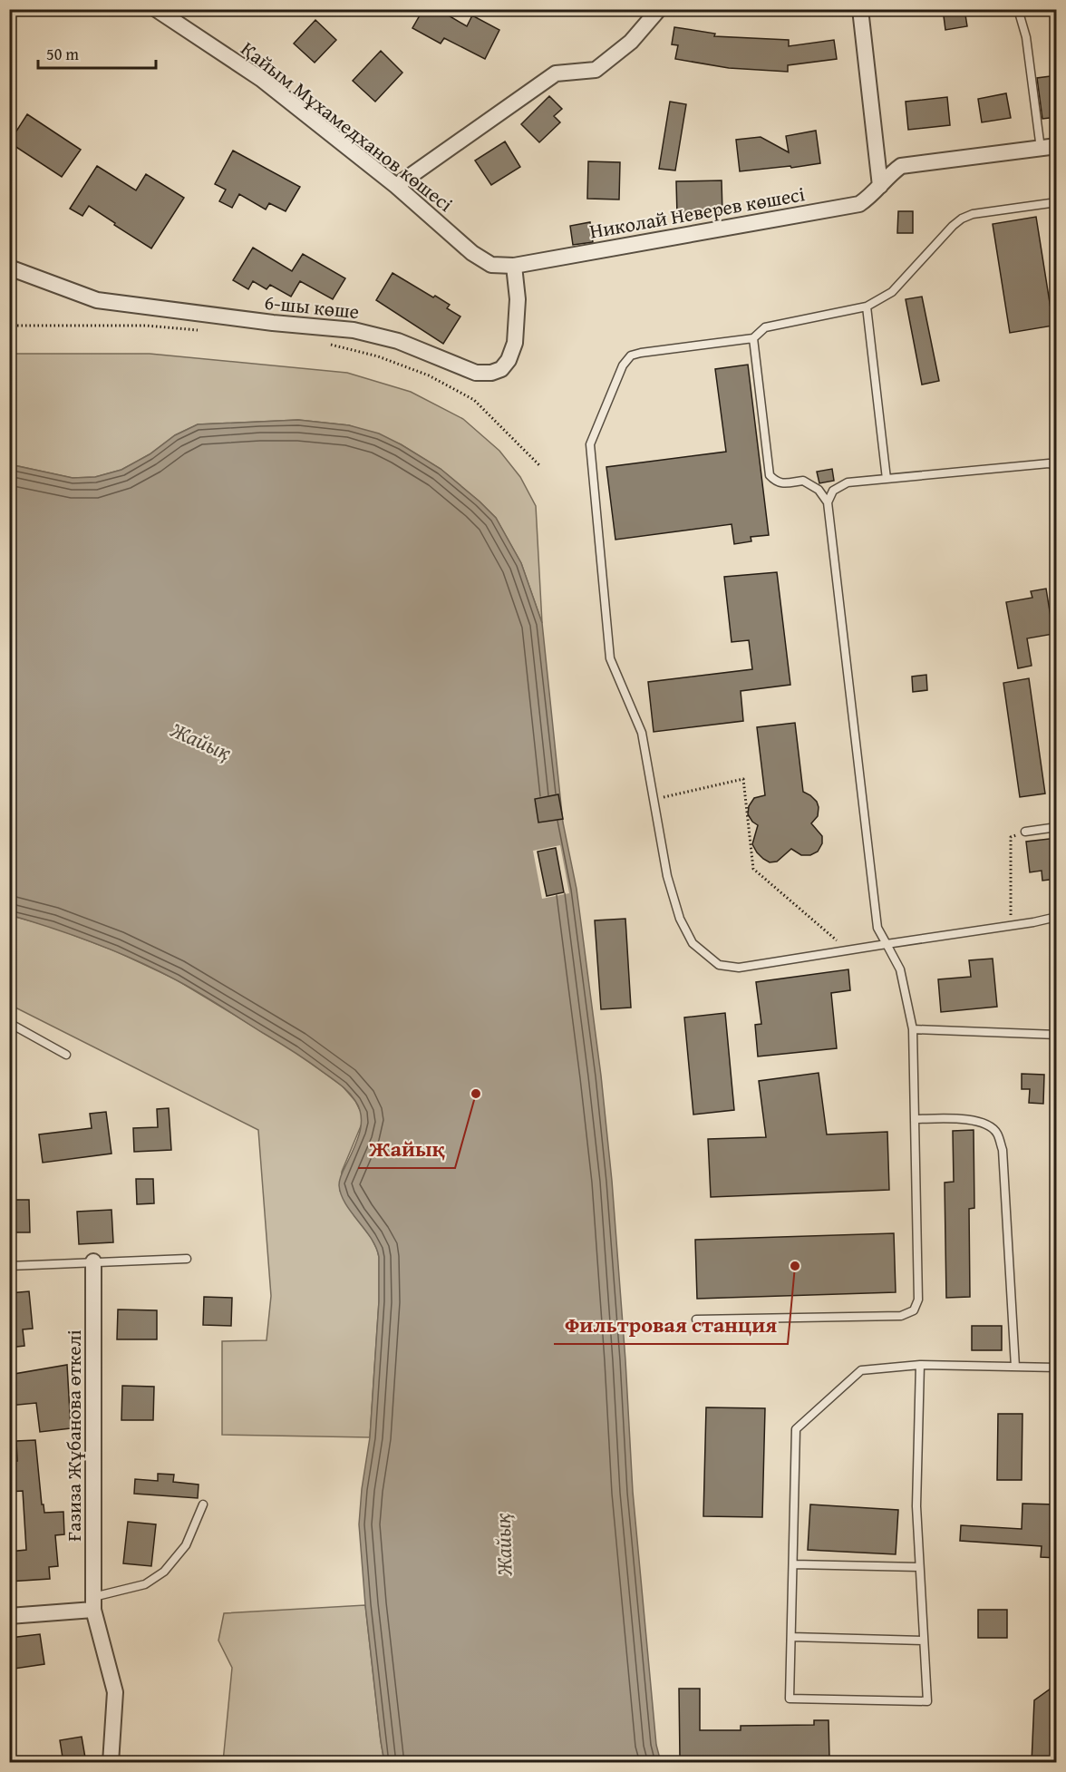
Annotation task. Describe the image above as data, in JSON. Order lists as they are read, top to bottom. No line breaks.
{"streets":{"street":["Қайым Мұхамедханов көшесi","Николай Неверев көшесі","6-шы көше","Ғазиза Жұбанова өткелі"]},"crossings":[["Қайым Мұхамедханов көшесi","Николай Неверев көшесі"],["Қайым Мұхамедханов көшесi","6-шы көше"],["Николай Неверев көшесі","6-шы көше"]],"water":["Жайық"],"places":["Жайық","Фильтровая станция"],"scale_bar":"50 m"}
